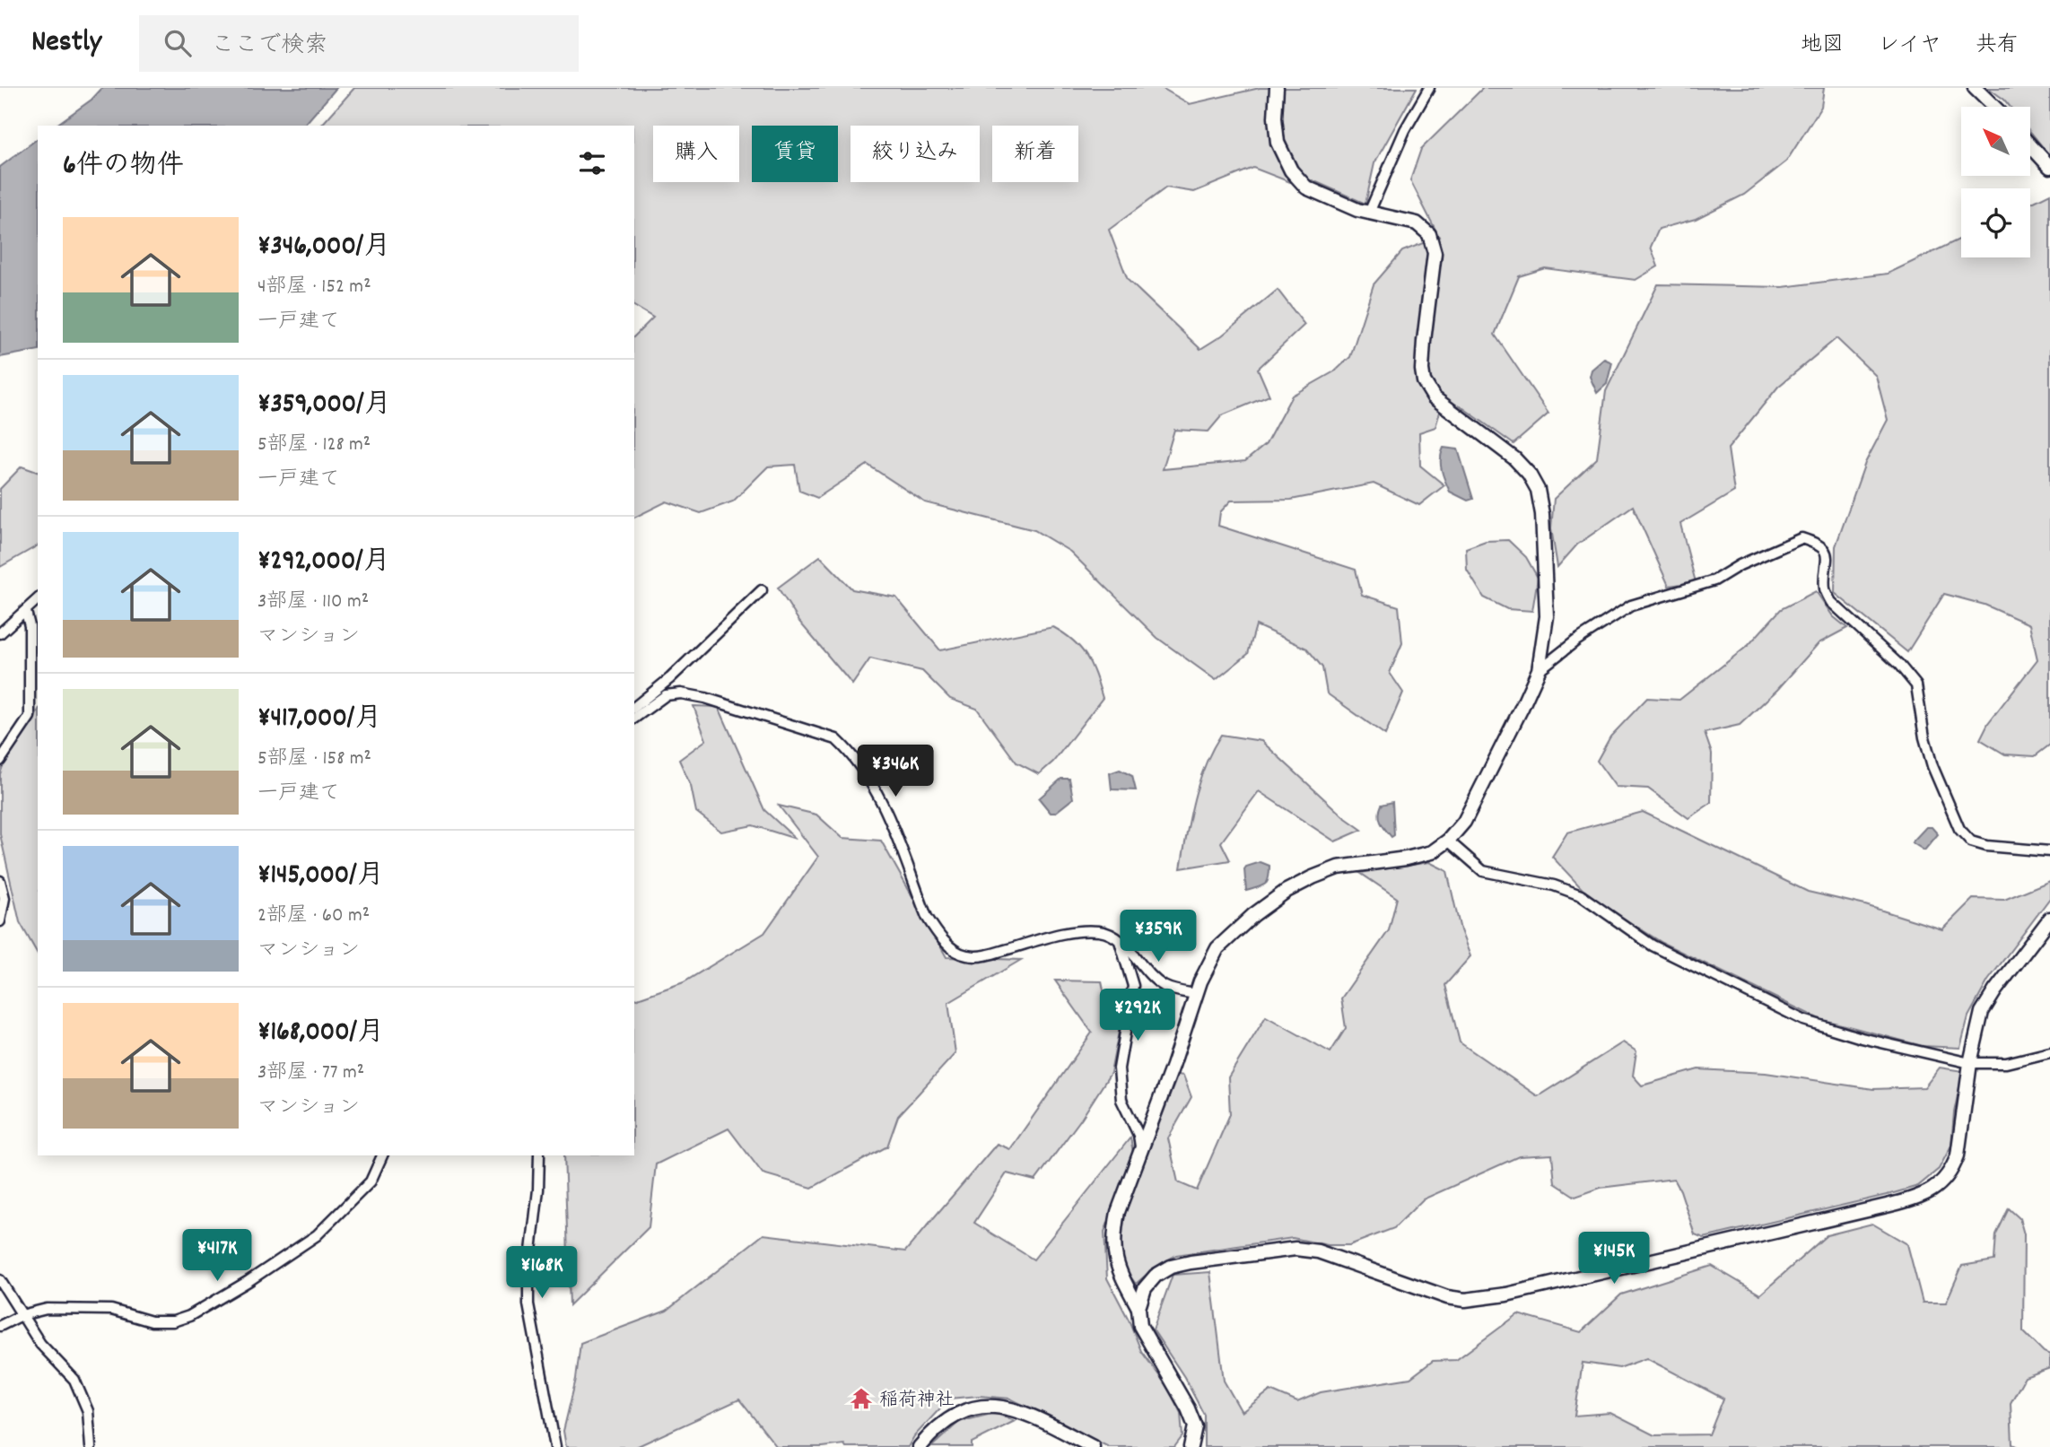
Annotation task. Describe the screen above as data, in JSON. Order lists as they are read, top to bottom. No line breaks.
{"places":{"temple":["稲荷神社"]},"north":"top left","page":{"header":"Nestly","search":"ここで検索","nav":["地図","レイヤ","共有"],"chip":["購入","賃貸","絞り込み","新着"],"heading":"6件の物件","list":[{"name":"¥346,000/月","note":"4部屋 · 152 m² · 一戸建て"},{"name":"¥359,000/月","note":"5部屋 · 128 m² · 一戸建て"},{"name":"¥292,000/月","note":"3部屋 · 110 m² · マンション"},{"name":"¥417,000/月","note":"5部屋 · 158 m² · 一戸建て"},{"name":"¥145,000/月","note":"2部屋 · 60 m² · マンション"},{"name":"¥168,000/月","note":"3部屋 · 77 m² · マンション"}],"price":["¥346K","¥359K","¥292K","¥417K","¥145K","¥168K"]}}
